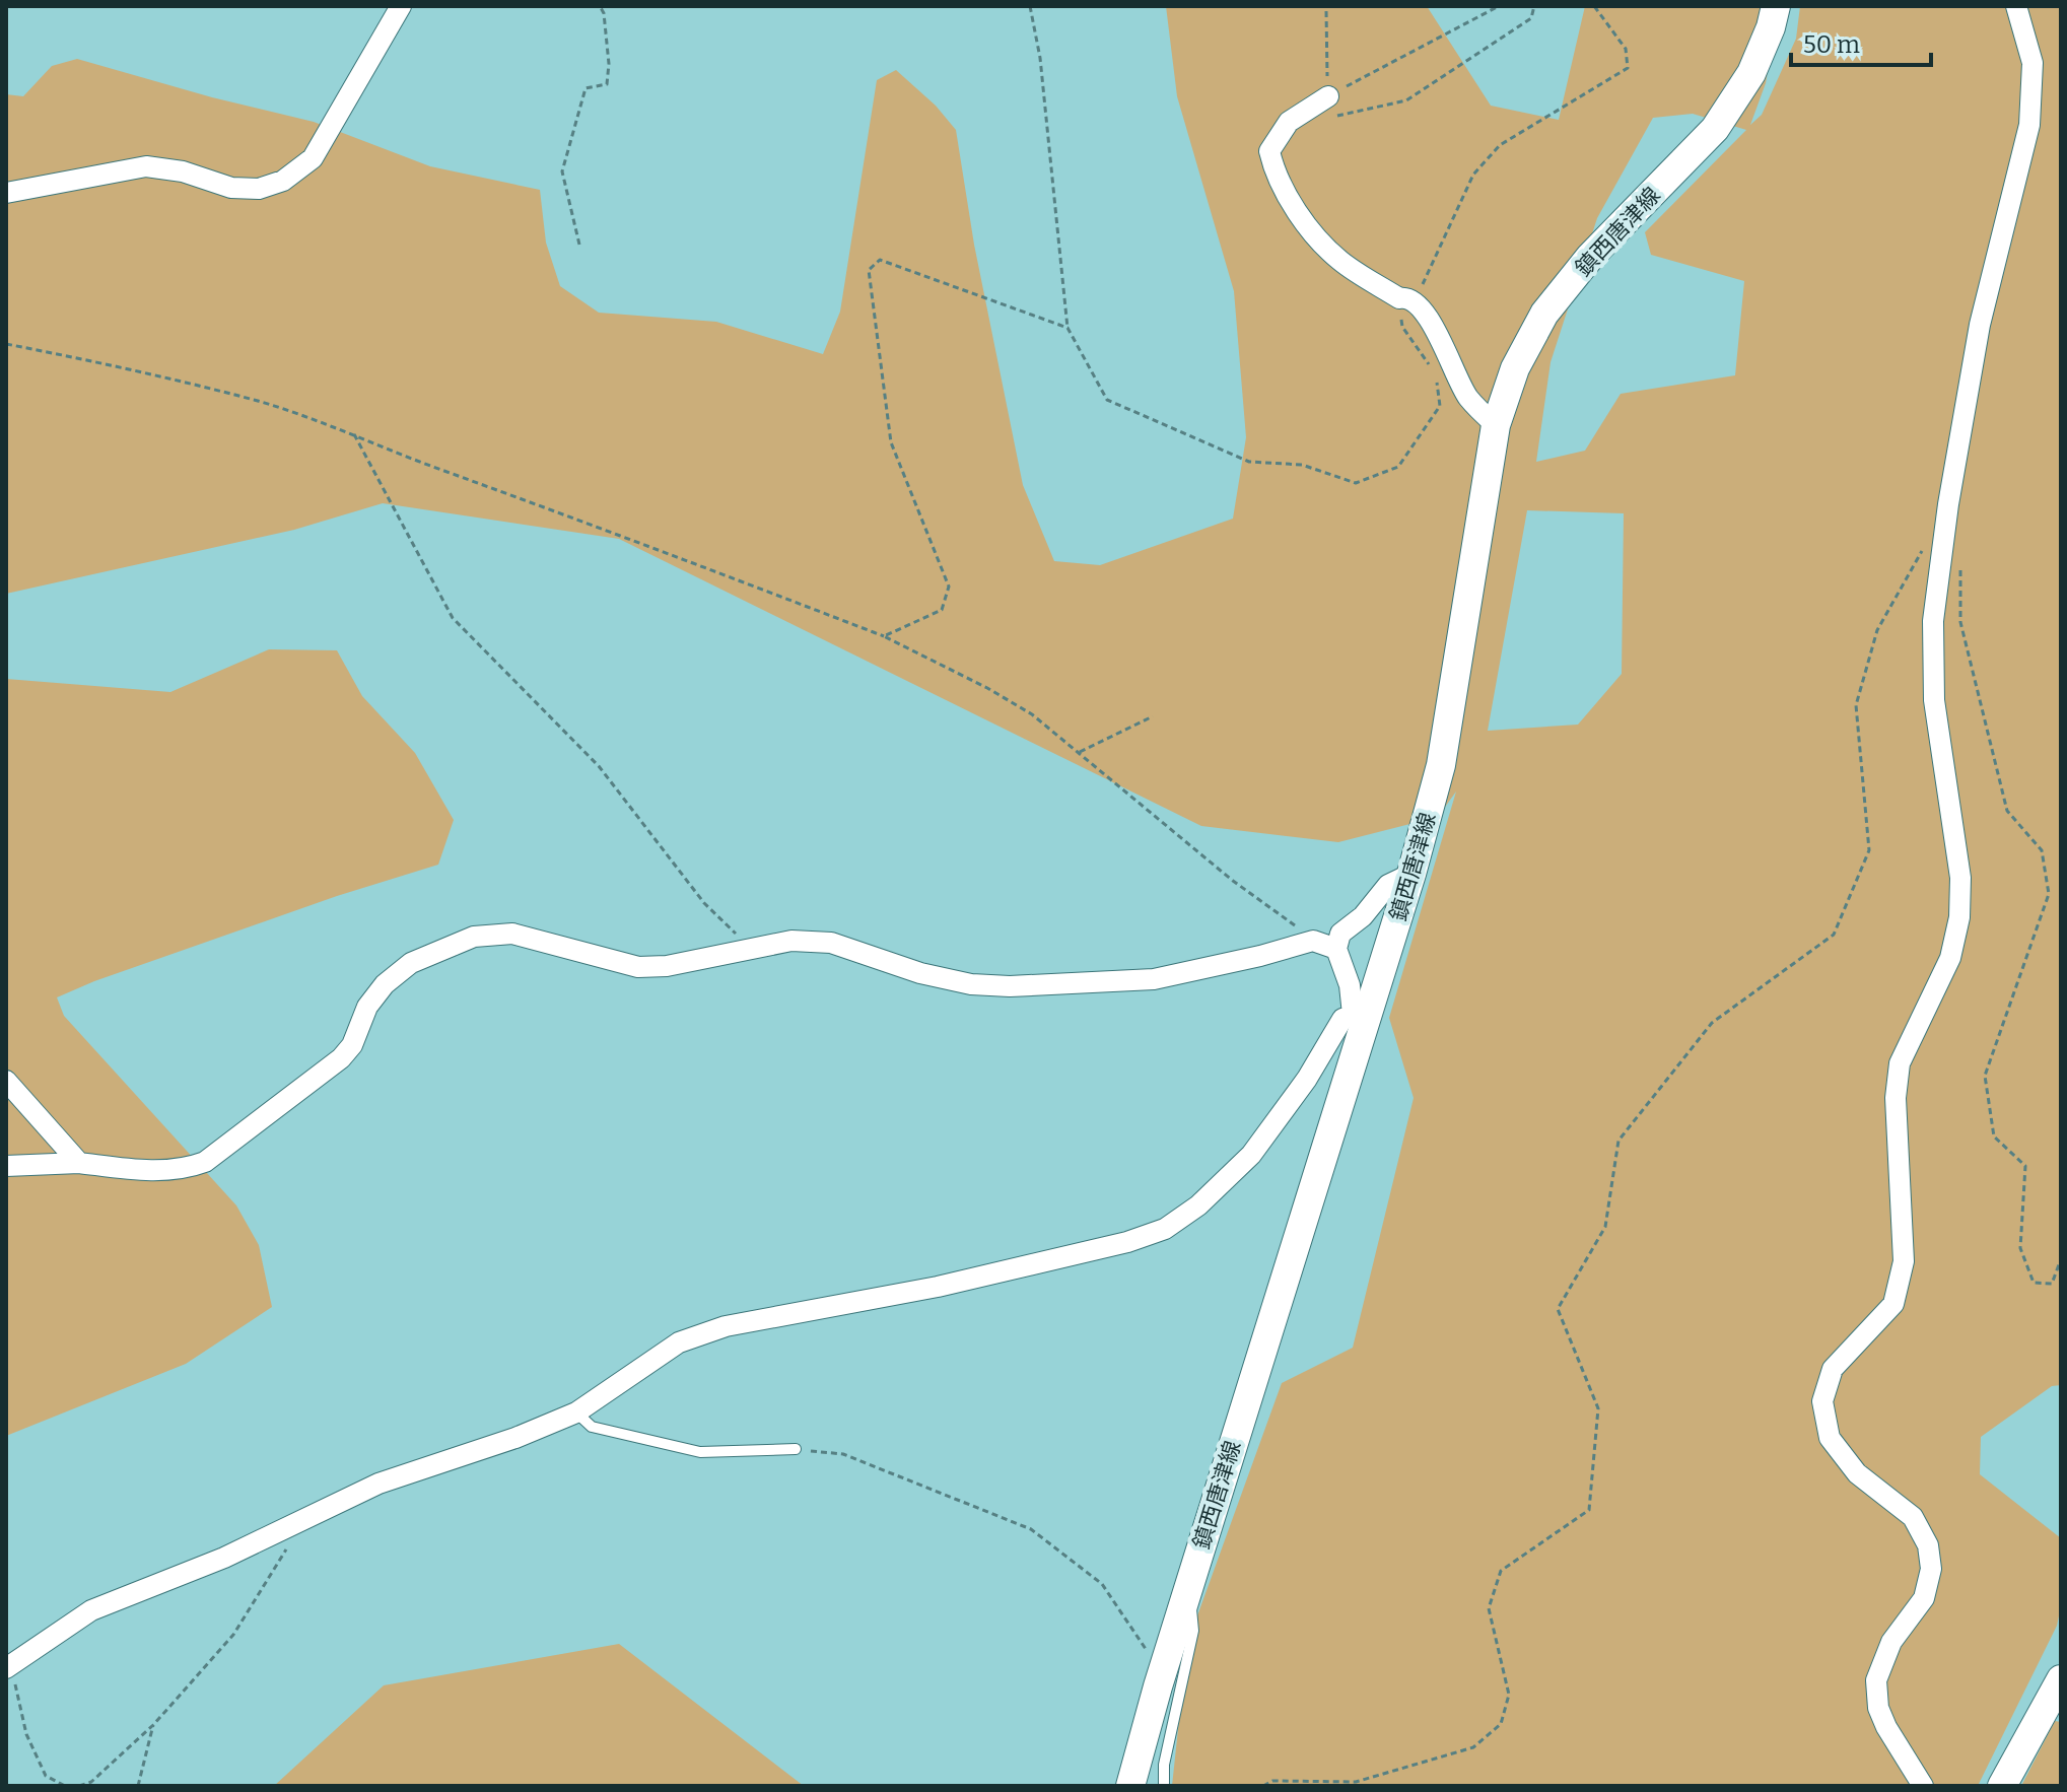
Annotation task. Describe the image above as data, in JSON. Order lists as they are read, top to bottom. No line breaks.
{"streets":{"main road":["鎮西唐津線"]},"scale_bar":"50 m"}
